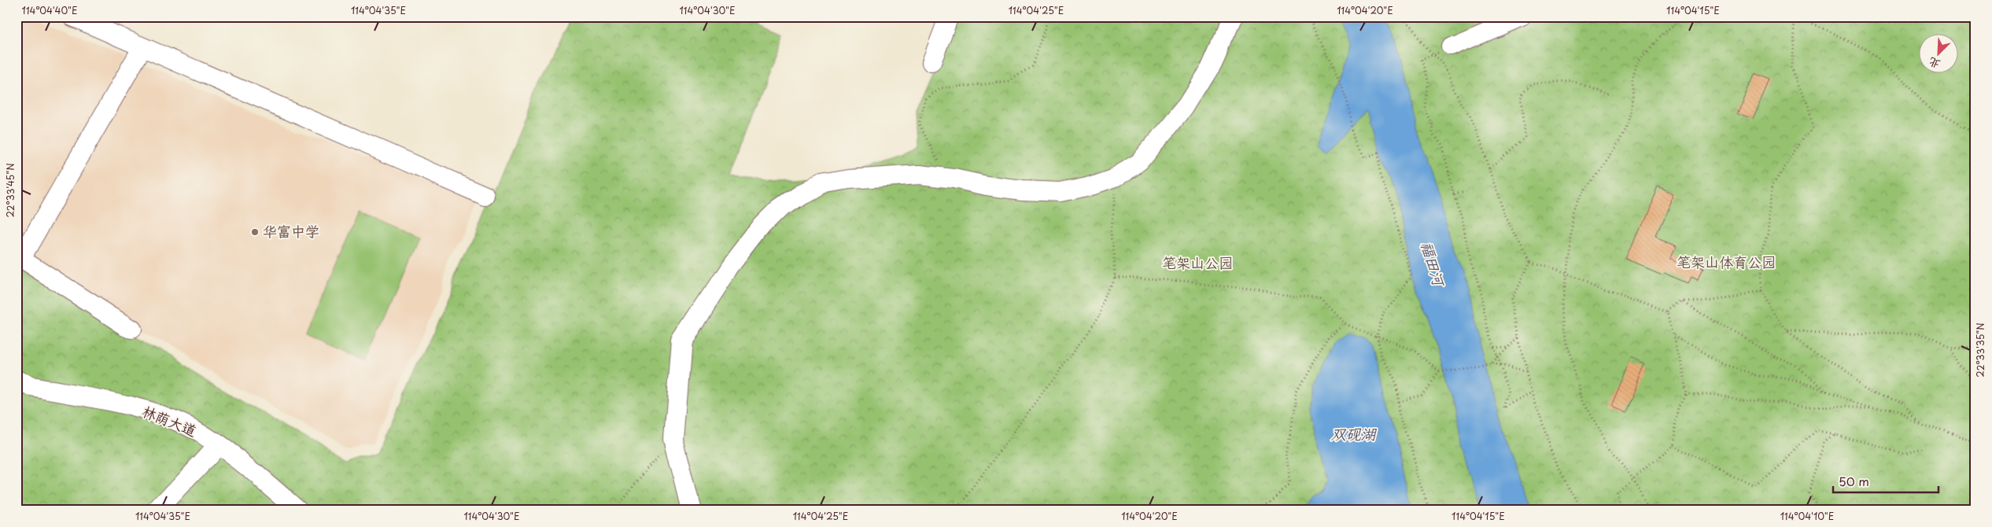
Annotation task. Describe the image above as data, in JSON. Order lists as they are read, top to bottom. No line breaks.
{"streets":{"street":["林荫大道"]},"water":["福田河","双砚湖"],"parks":["笔架山体育公园","笔架山公园"],"places":["华富中学"],"scale_bar":"50 m","north":"bottom left","coordinates":["114°04'40\"E","114°04'35\"E","114°04'30\"E","114°04'25\"E","114°04'20\"E","114°04'15\"E","22°33'45\"N","22°33'35\"N","114°04'10\"E"]}
